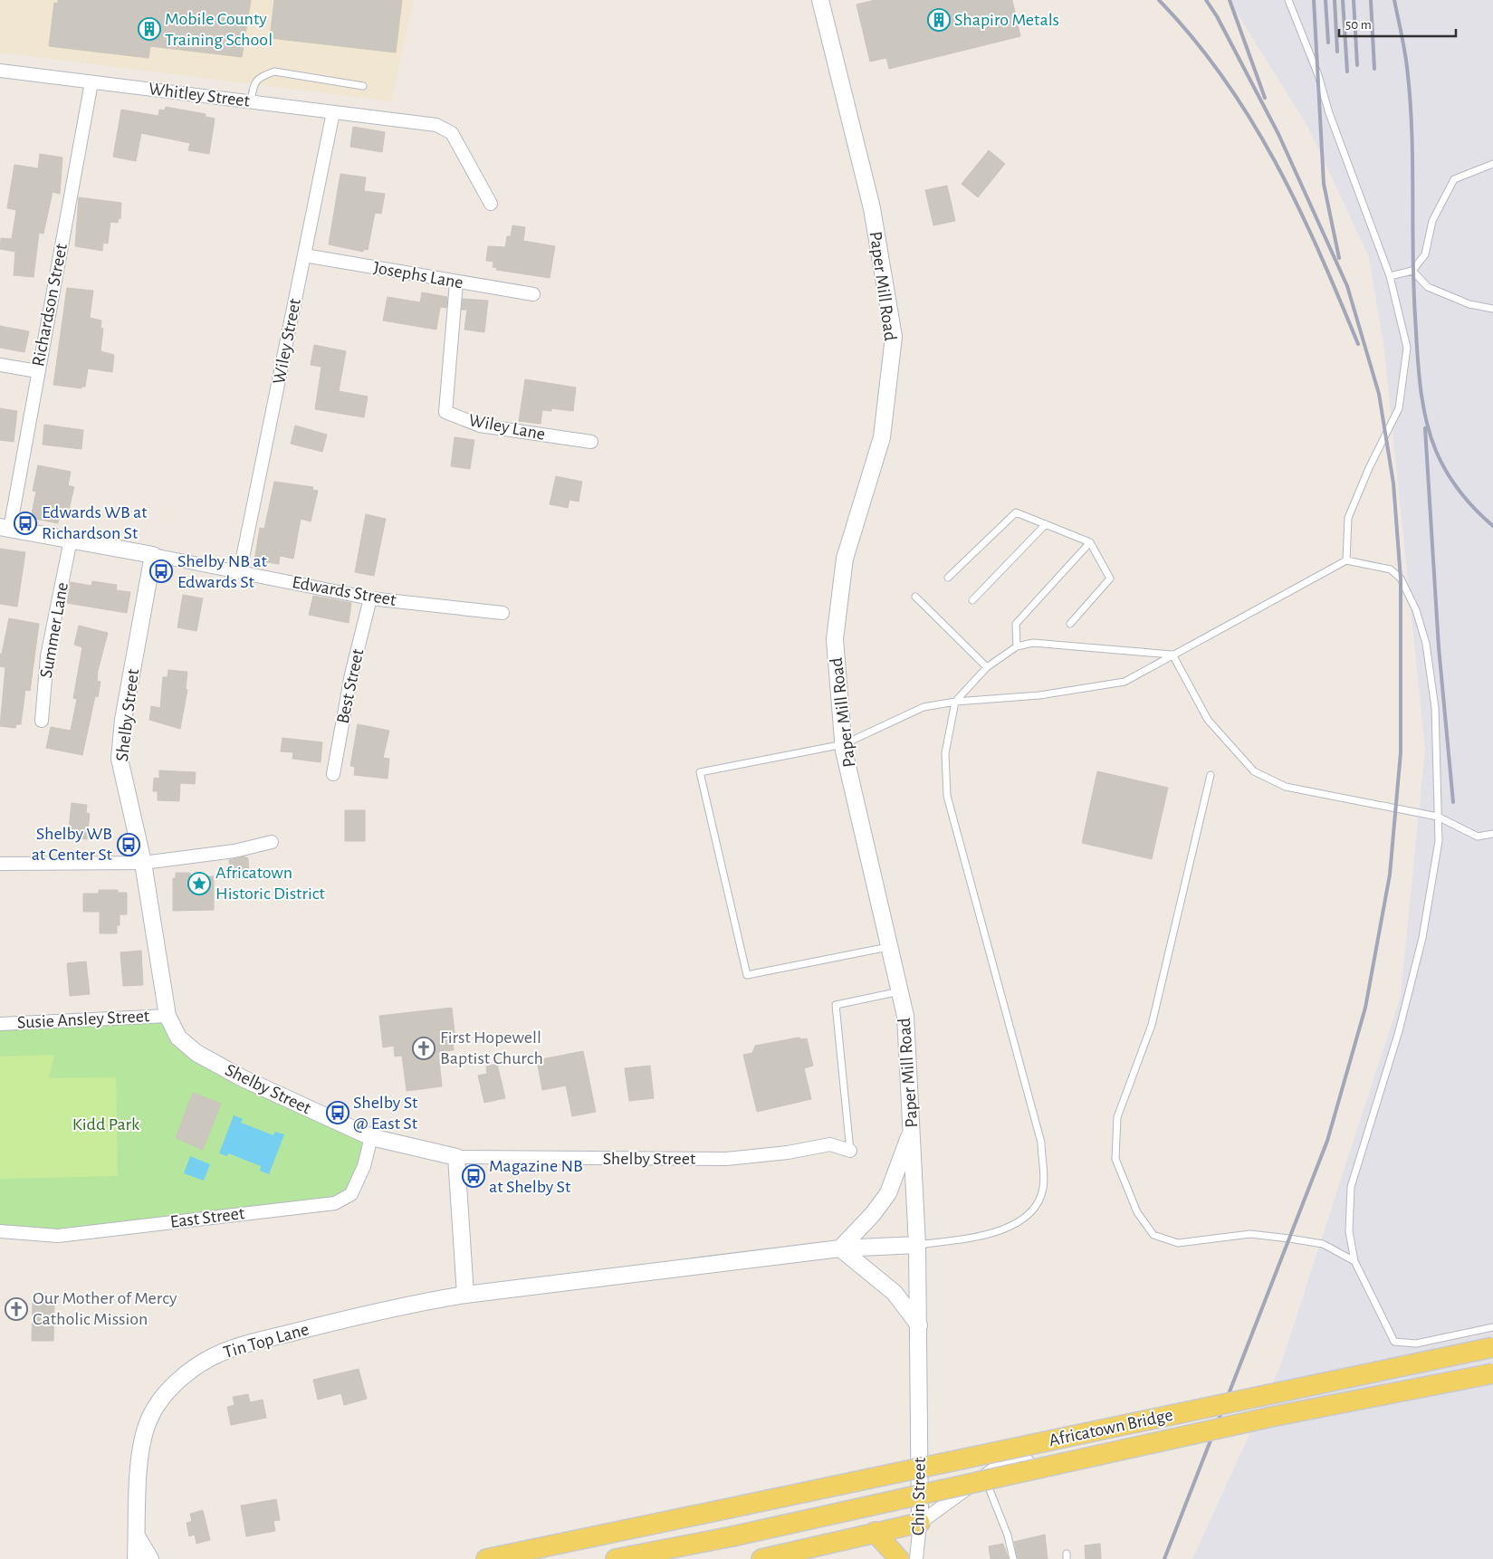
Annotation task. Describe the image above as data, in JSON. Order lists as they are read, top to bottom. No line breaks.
{"streets":{"main road":["Africatown Bridge"],"street":["Whitley Street","Josephs Lane","Paper Mill Road","Richardson Street","Wiley Street","Wiley Lane","Edwards Street","Summer Lane","Best Street","Shelby Street","Susie Ansley Street","East Street","Tin Top Lane","Chin Street"]},"crossings":[["Whitley Street","Richardson Street"],["Whitley Street","Wiley Street"],["Josephs Lane","Wiley Street"],["Josephs Lane","Wiley Lane"],["Paper Mill Road","Tin Top Lane"],["Paper Mill Road","Chin Street"],["Richardson Street","Edwards Street"],["Wiley Street","Edwards Street"],["Edwards Street","Summer Lane"],["Edwards Street","Best Street"],["Edwards Street","Shelby Street"],["Shelby Street","Susie Ansley Street"],["Shelby Street","East Street"]],"parks":["Kidd Park"],"places":{"building":["Shapiro Metals","Mobile County Training School"],"bus stop":["Edwards WB at Richardson St","Shelby NB at Edwards St","Shelby WB at Center St","Shelby St @ East St","Magazine NB at Shelby St"],"place":["Africatown Historic District"],"church":["First Hopewell Baptist Church","Our Mother of Mercy Catholic Mission"]},"scale_bar":"50 m"}
